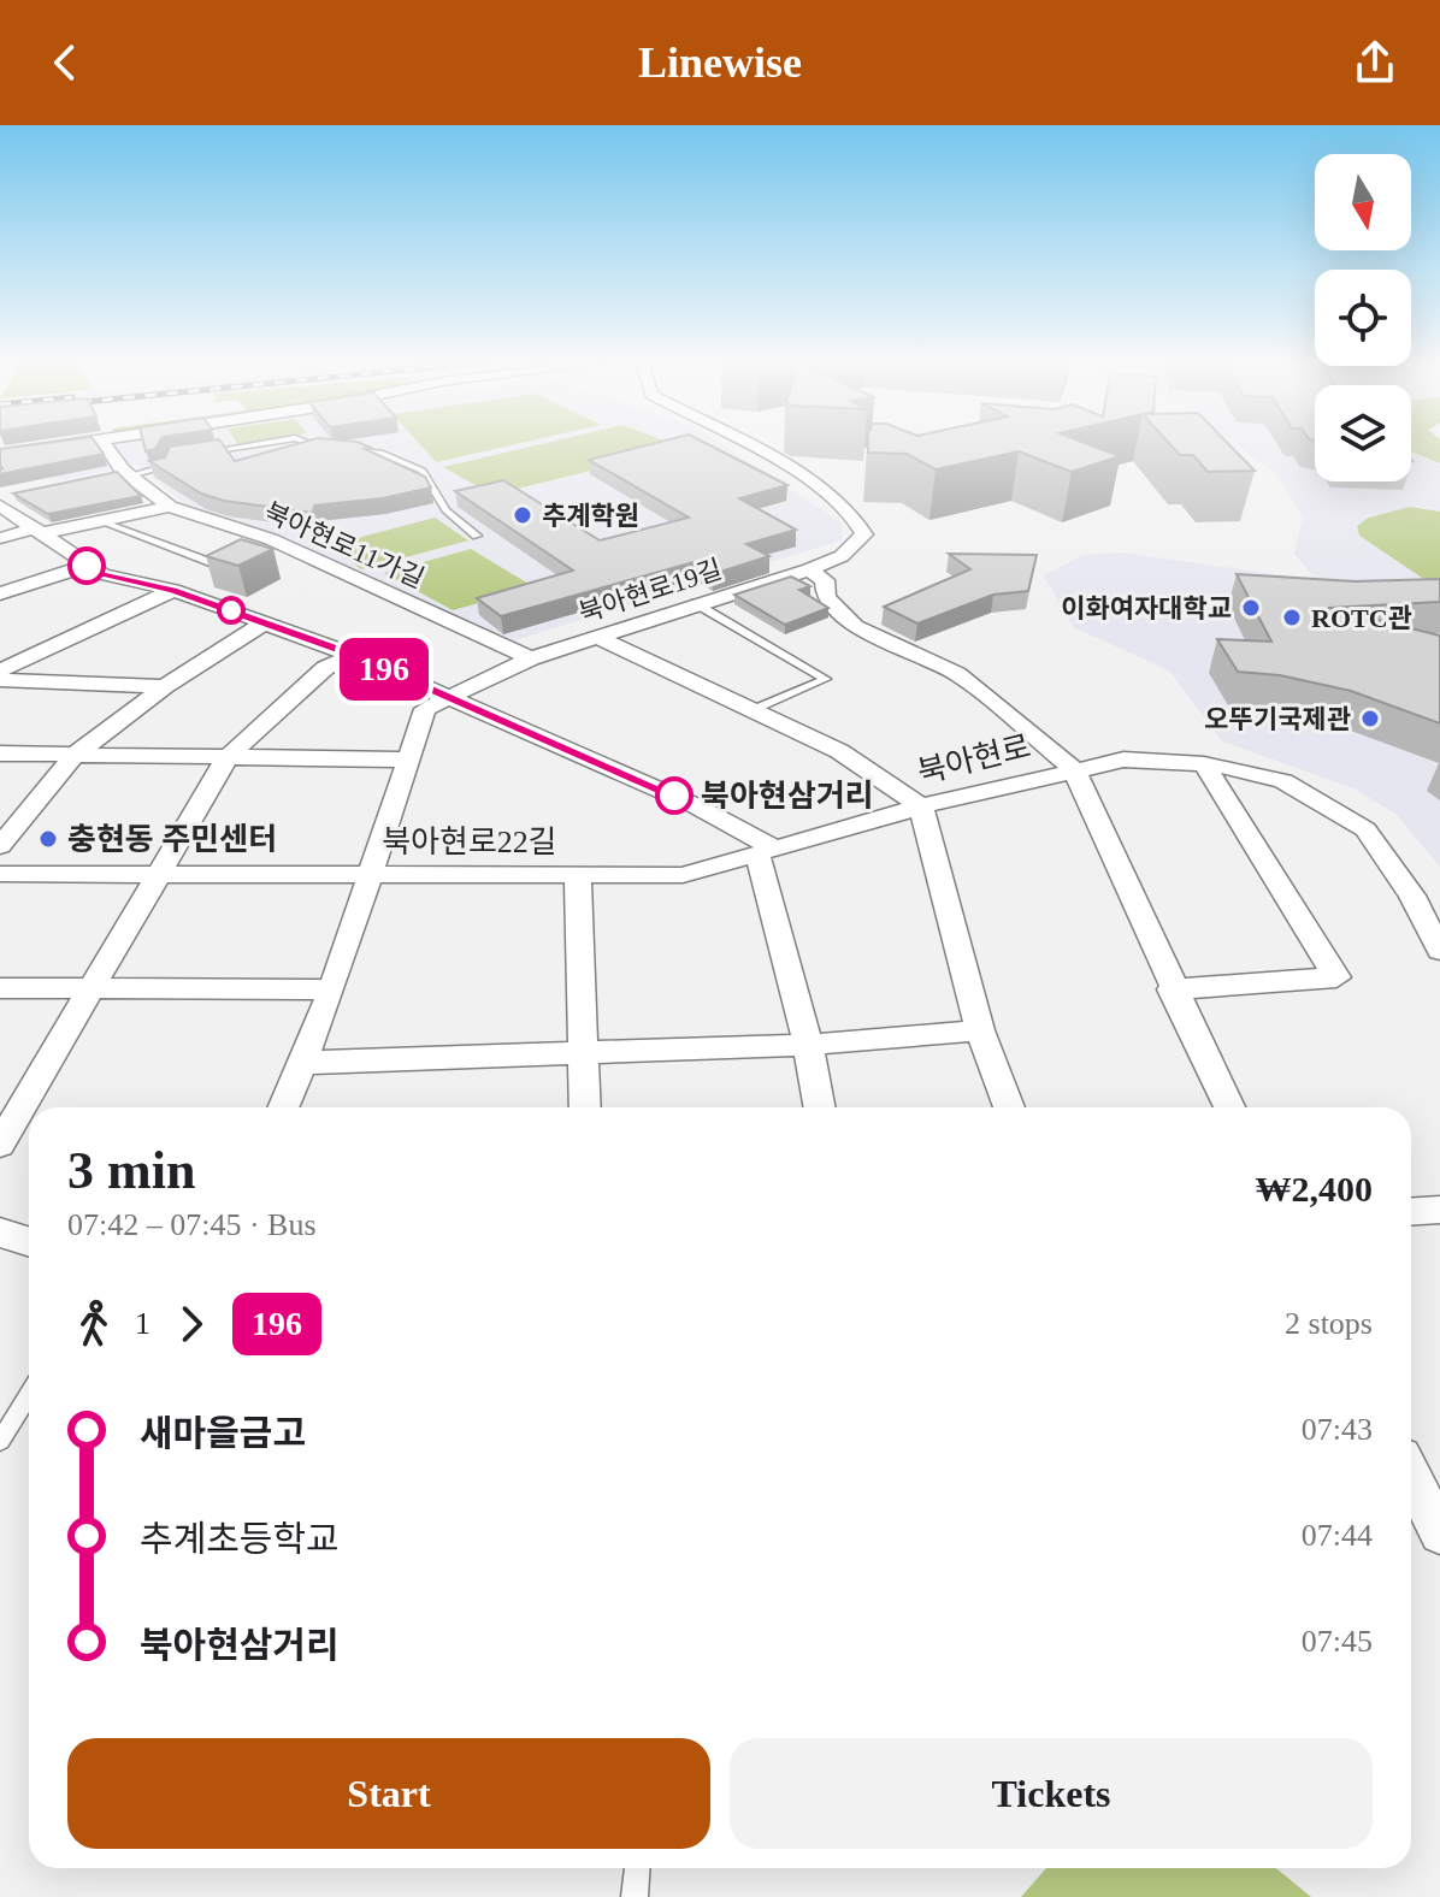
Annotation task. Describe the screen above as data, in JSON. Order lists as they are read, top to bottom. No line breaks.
{"streets":{"street":["북아현로11가길","북아현로19길","북아현로","북아현로22길"]},"crossings":[["북아현로11가길","북아현로19길"],["북아현로","북아현로22길"]],"places":["추계학원","이화여자대학교","ROTC관","오뚜기국제관","북아현삼거리","충현동 주민센터"],"lines":["bus line 196"],"north":"bottom","page":{"header":"Linewise","on_map":"196","heading":["3 min","07:42 – 07:45 · Bus","₩2,400"],"legs":["1","196","2 stops"],"list":[{"name":"새마을금고","value":"07:43"},{"name":"추계초등학교","value":"07:44"},{"name":"북아현삼거리","value":"07:45"}],"buttons":["Start","Tickets"]}}
